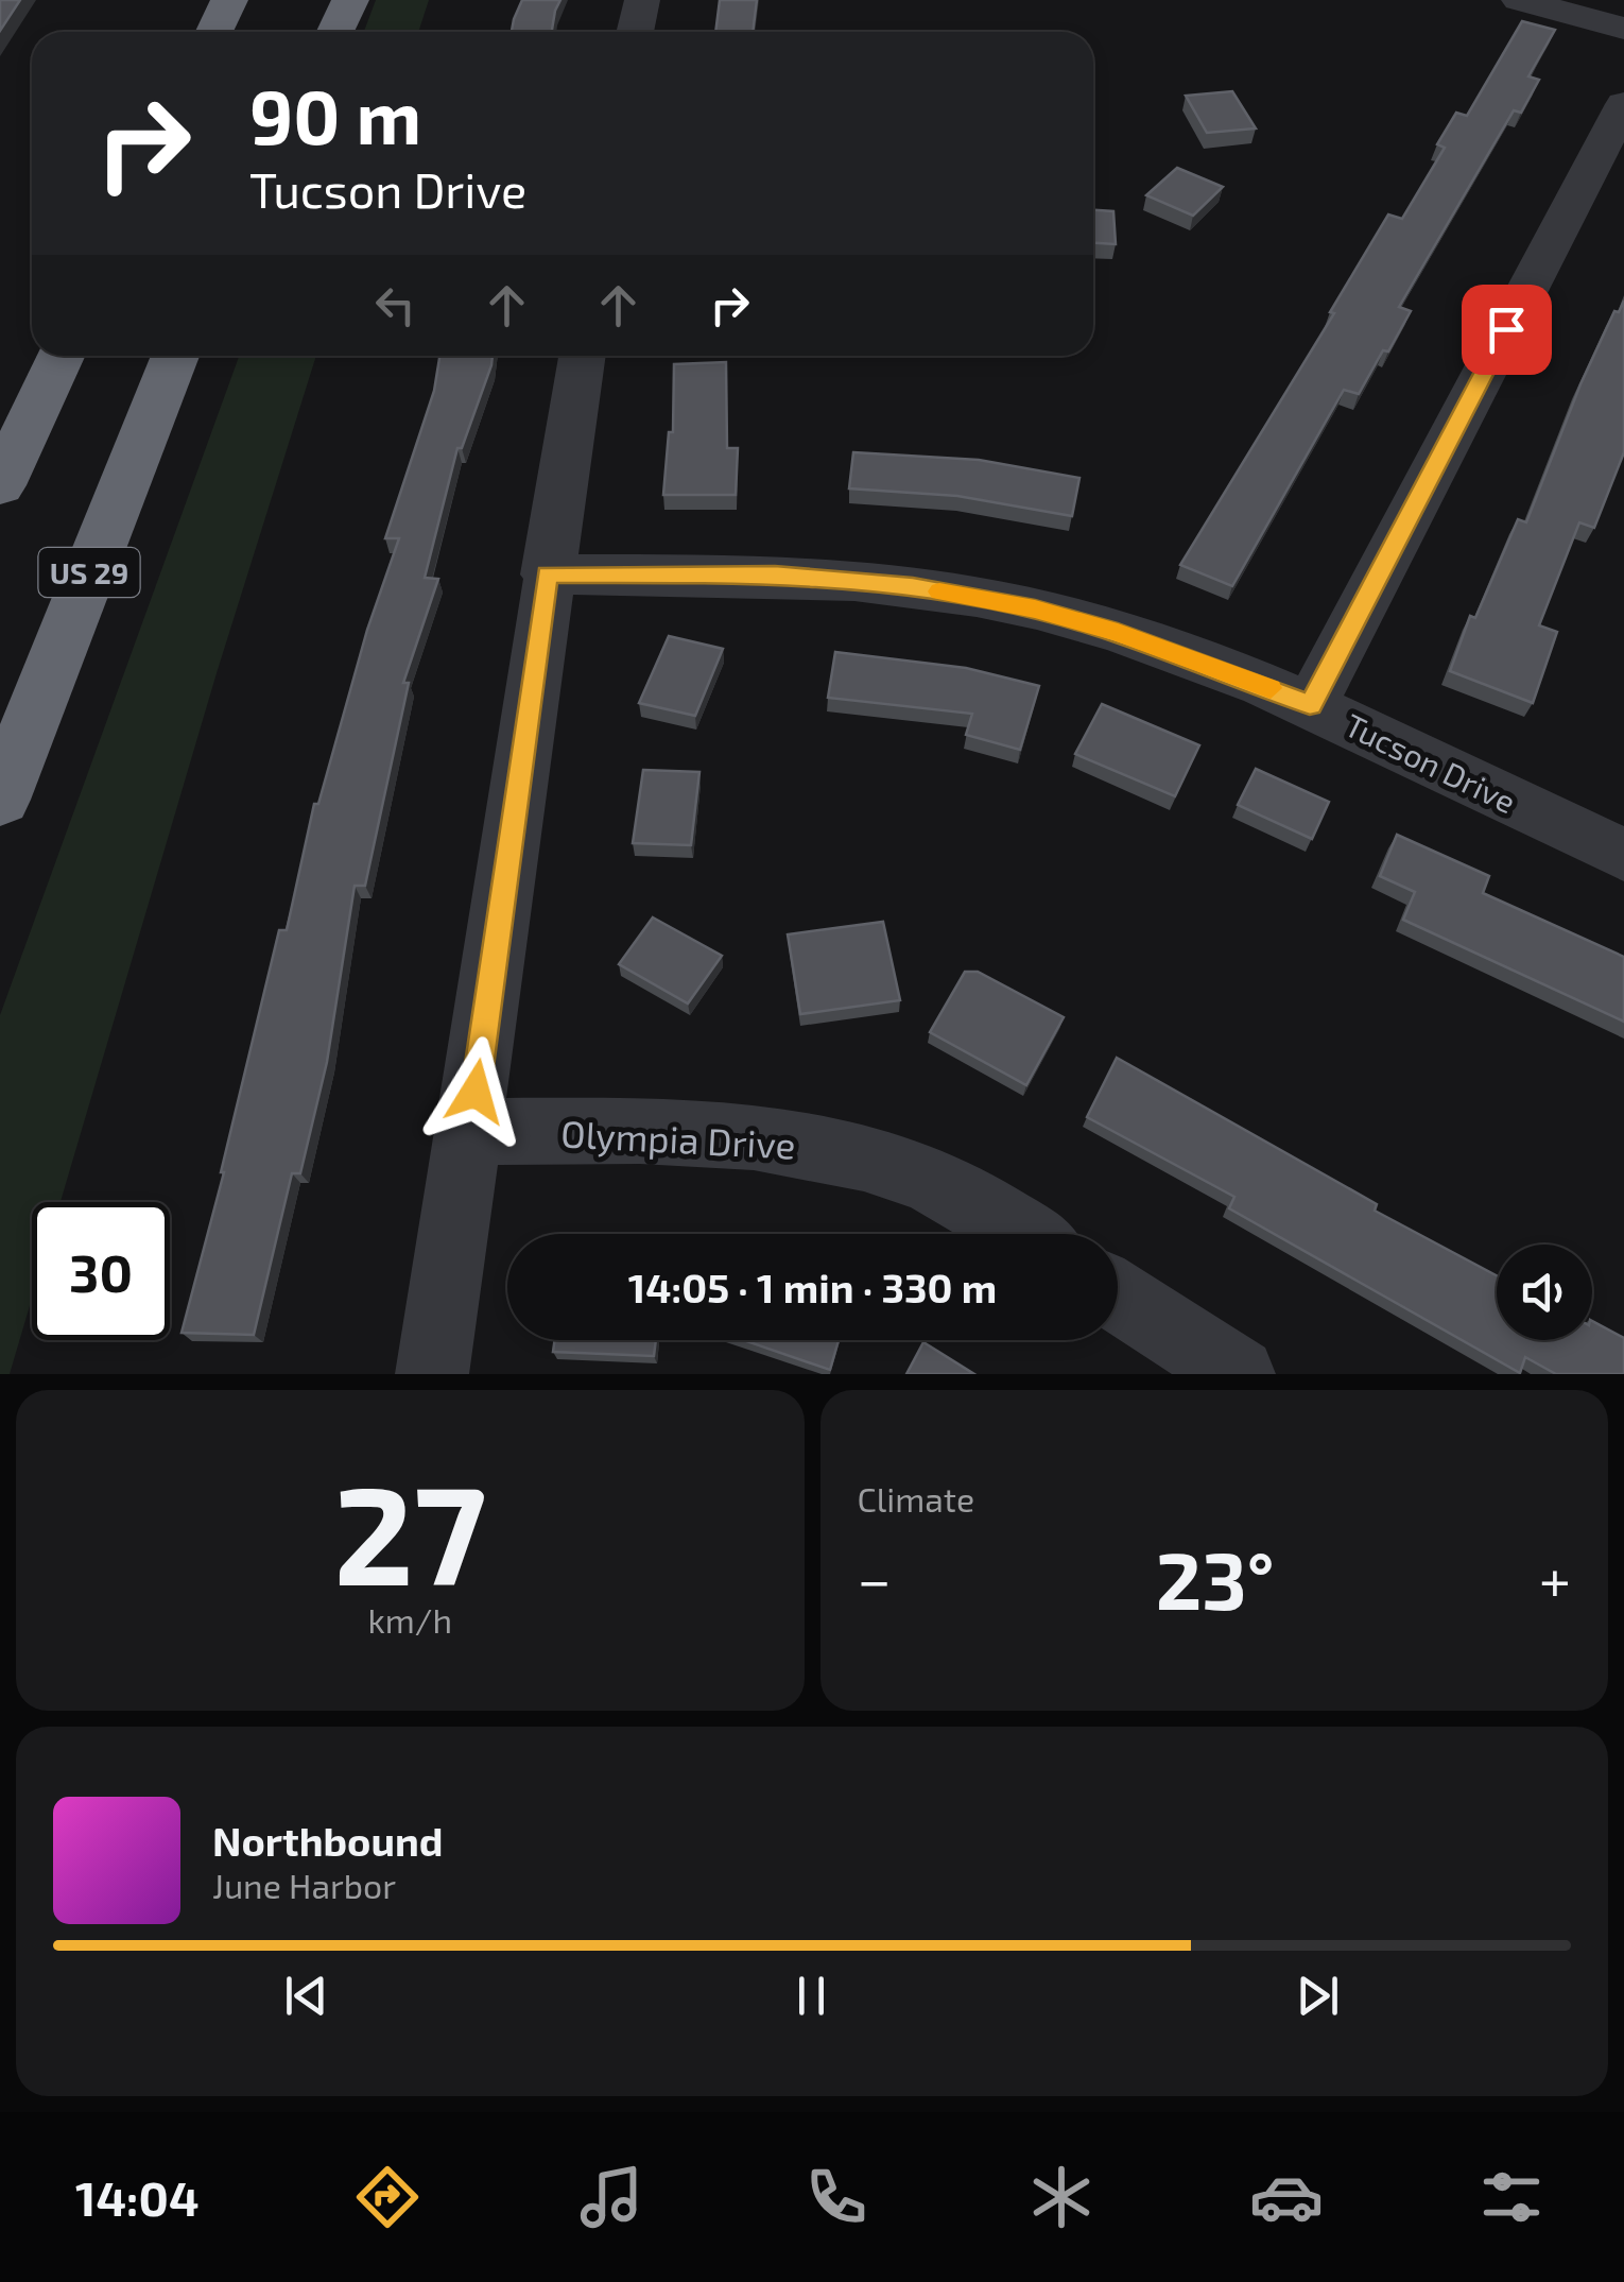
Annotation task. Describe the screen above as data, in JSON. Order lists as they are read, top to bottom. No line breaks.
{"streets":{"highway":["US 29"],"street":["Tucson Drive","Olympia Drive"]},"page":{"turn":["90 m","Tucson Drive"],"limit":"30","trip":"14:05 · 1 min · 330 m","tile":[["27","km/h"],"Climate"],"heat":["−","23°","+"],"song":["Northbound","June Harbor"],"tabs":"14:04"}}
